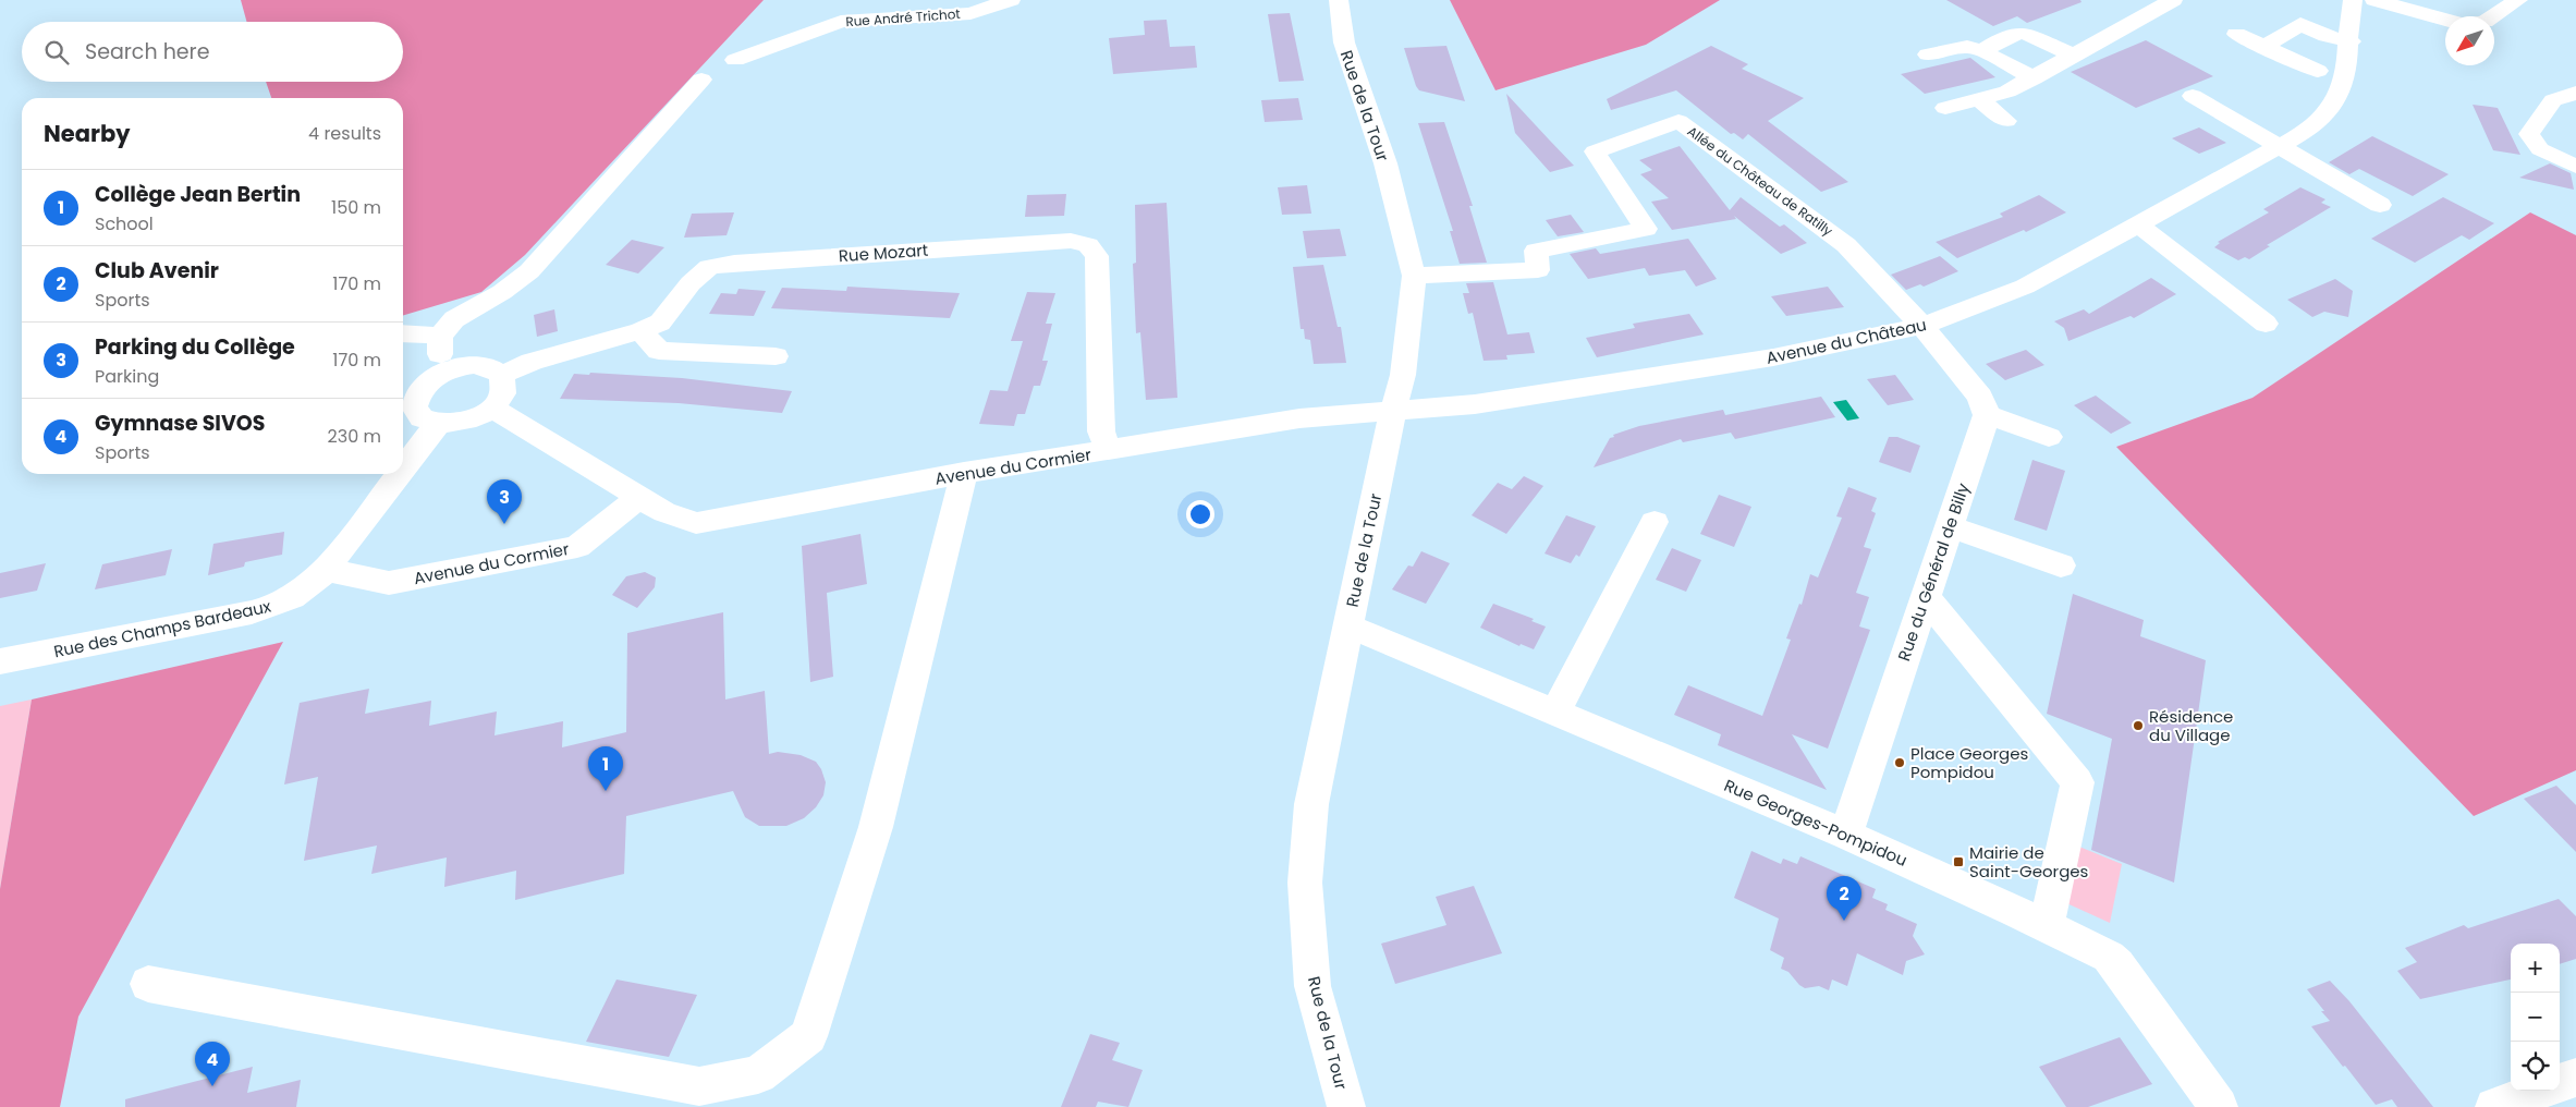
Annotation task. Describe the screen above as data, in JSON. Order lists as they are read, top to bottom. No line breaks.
{"streets":{"street":["Rue André Trichot","Rue de la Tour","Allée du Château de Ratilly","Rue Mozart","Avenue du Château","Avenue du Cormier","Rue du Général de Billy","Rue des Champs Bardeaux","Rue Georges-Pompidou"]},"crossings":[["Rue de la Tour","Allée du Château de Ratilly"],["Rue de la Tour","Avenue du Château"],["Rue de la Tour","Avenue du Cormier"],["Rue de la Tour","Rue Georges-Pompidou"],["Allée du Château de Ratilly","Avenue du Château"],["Rue Mozart","Avenue du Cormier"],["Avenue du Château","Avenue du Cormier"],["Avenue du Cormier","Rue des Champs Bardeaux"],["Rue du Général de Billy","Rue Georges-Pompidou"]],"places":{"other":["Résidence du Village","Place Georges Pompidou"],"transit":["Mairie de Saint-Georges"]},"north":"bottom left","page":{"search":"Search here","heading":["Nearby","4 results"],"list":[{"mark":"1","name":"Collège Jean Bertin","note":"School","value":"150 m"},{"mark":"2","name":"Club Avenir","note":"Sports","value":"170 m"},{"mark":"3","name":"Parking du Collège","note":"Parking","value":"170 m"},{"mark":"4","name":"Gymnase SIVOS","note":"Sports","value":"230 m"}],"pins":["3","1","2","4"],"map_buttons":["+","−"]}}
